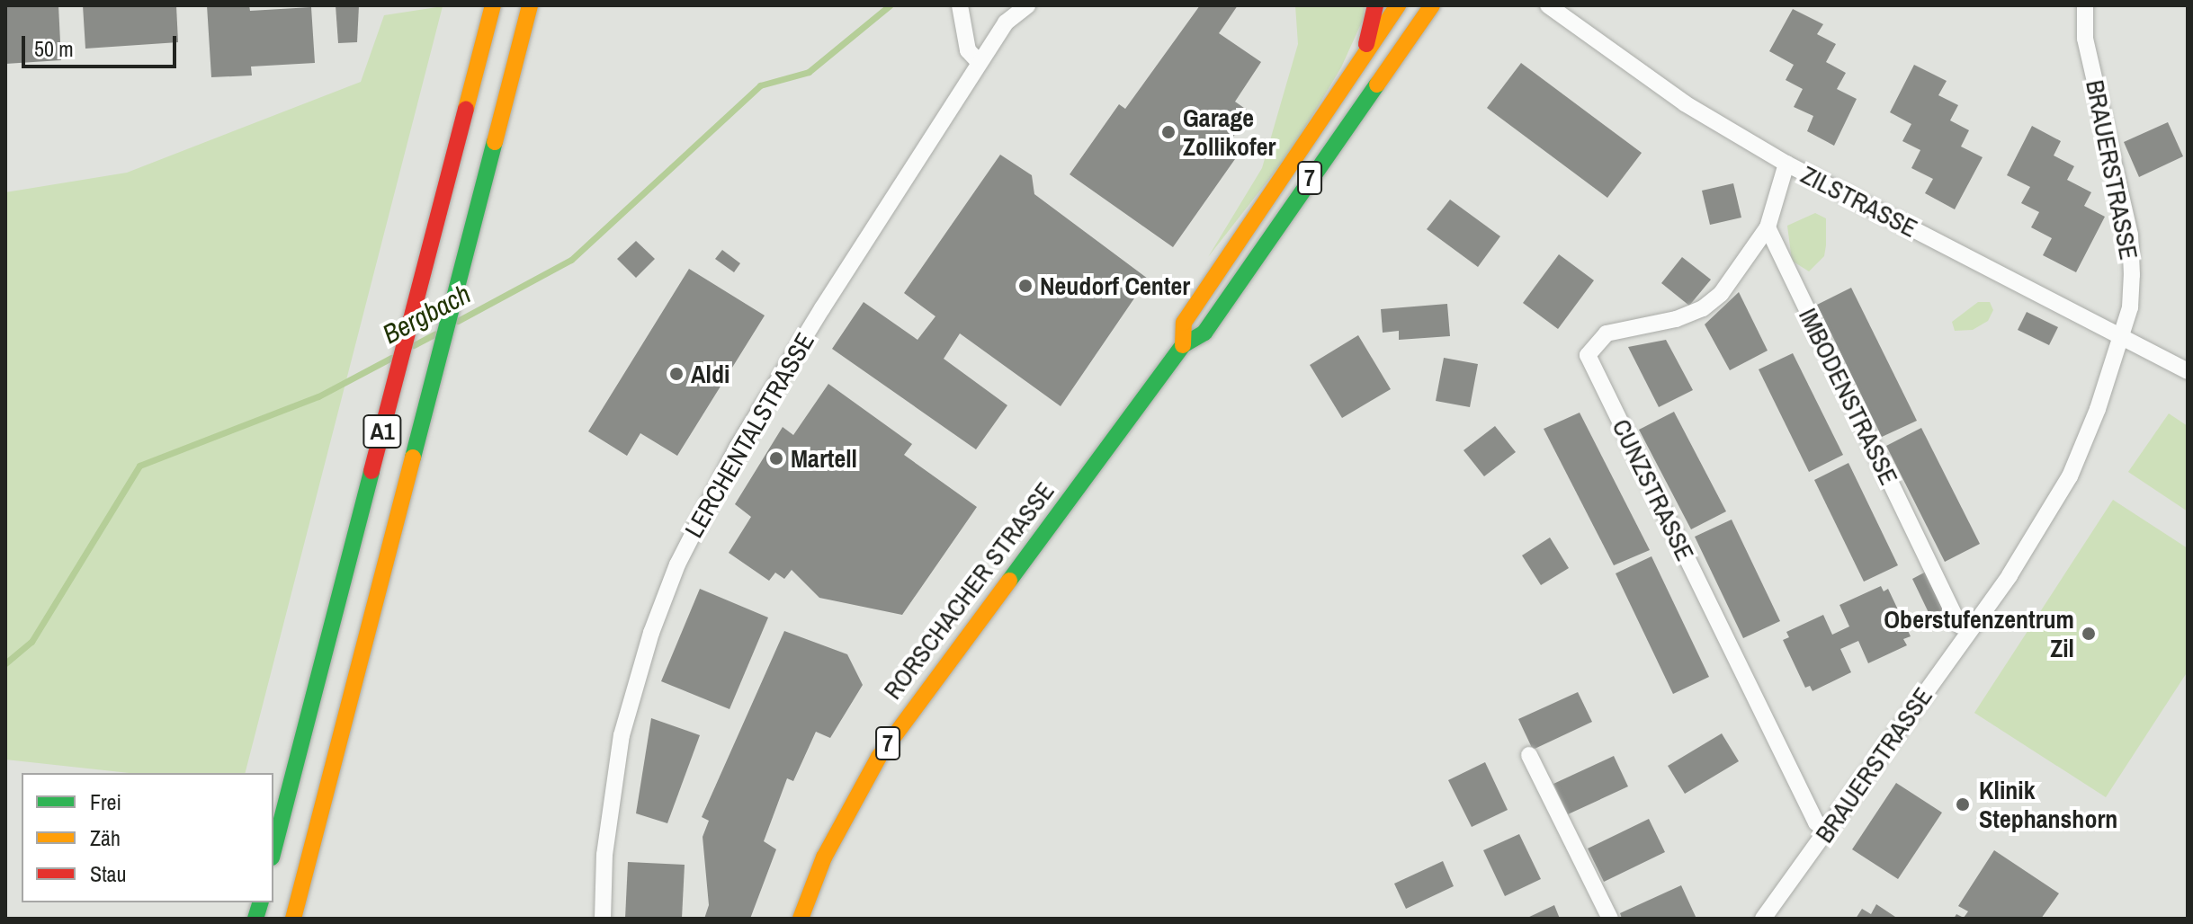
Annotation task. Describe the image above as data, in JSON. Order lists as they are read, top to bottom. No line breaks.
{"streets":{"main road":["7","A1","RORSCHACHER STRASSE"],"street":["BRAUERSTRASSE","ZILSTRASSE","IMBODENSTRASSE","LERCHENTALSTRASSE","CUNZSTRASSE"]},"crossings":[["BRAUERSTRASSE","ZILSTRASSE"],["BRAUERSTRASSE","CUNZSTRASSE"],["IMBODENSTRASSE","CUNZSTRASSE"]],"water":["Bergbach"],"places":["Garage Zollikofer","Neudorf Center","Aldi","Martell","Oberstufenzentrum Zil","Klinik Stephanshorn"],"legend":["Frei","Zäh","Stau"],"scale_bar":"50 m"}
